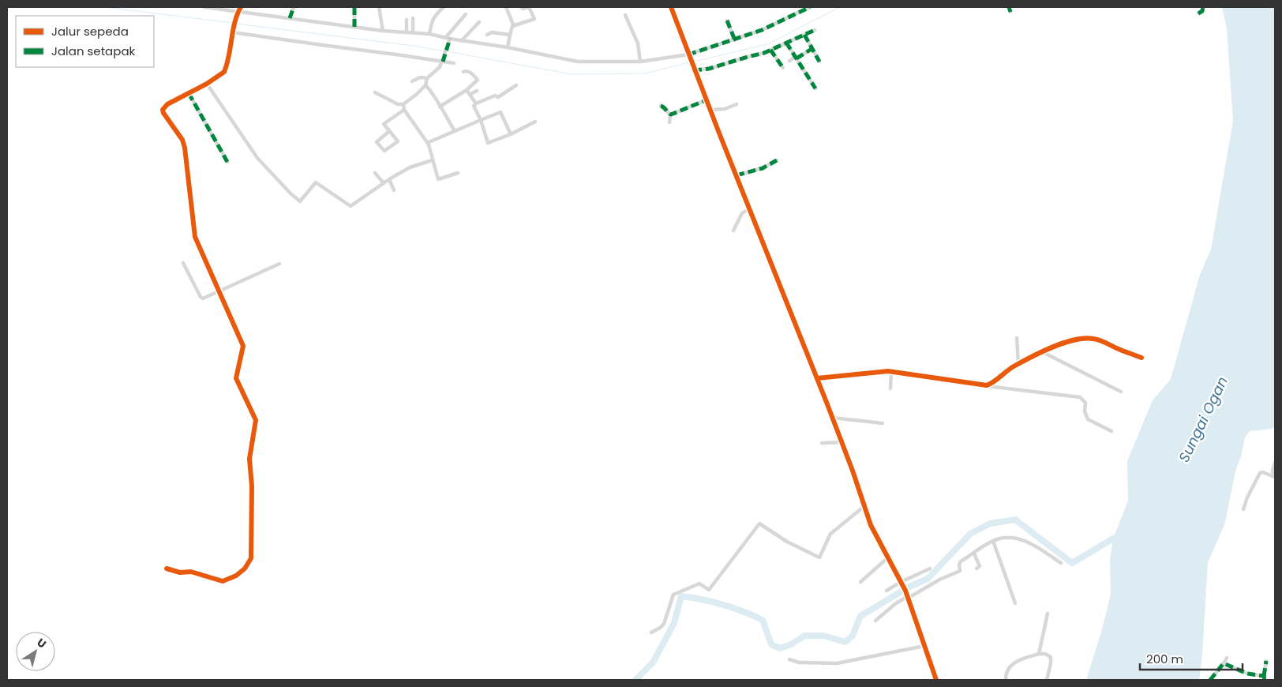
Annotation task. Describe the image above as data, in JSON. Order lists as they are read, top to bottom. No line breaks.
{"water":["Sungai Ogan"],"legend":["Jalur sepeda","Jalan setapak"],"scale_bar":"200 m","north":"top right"}
